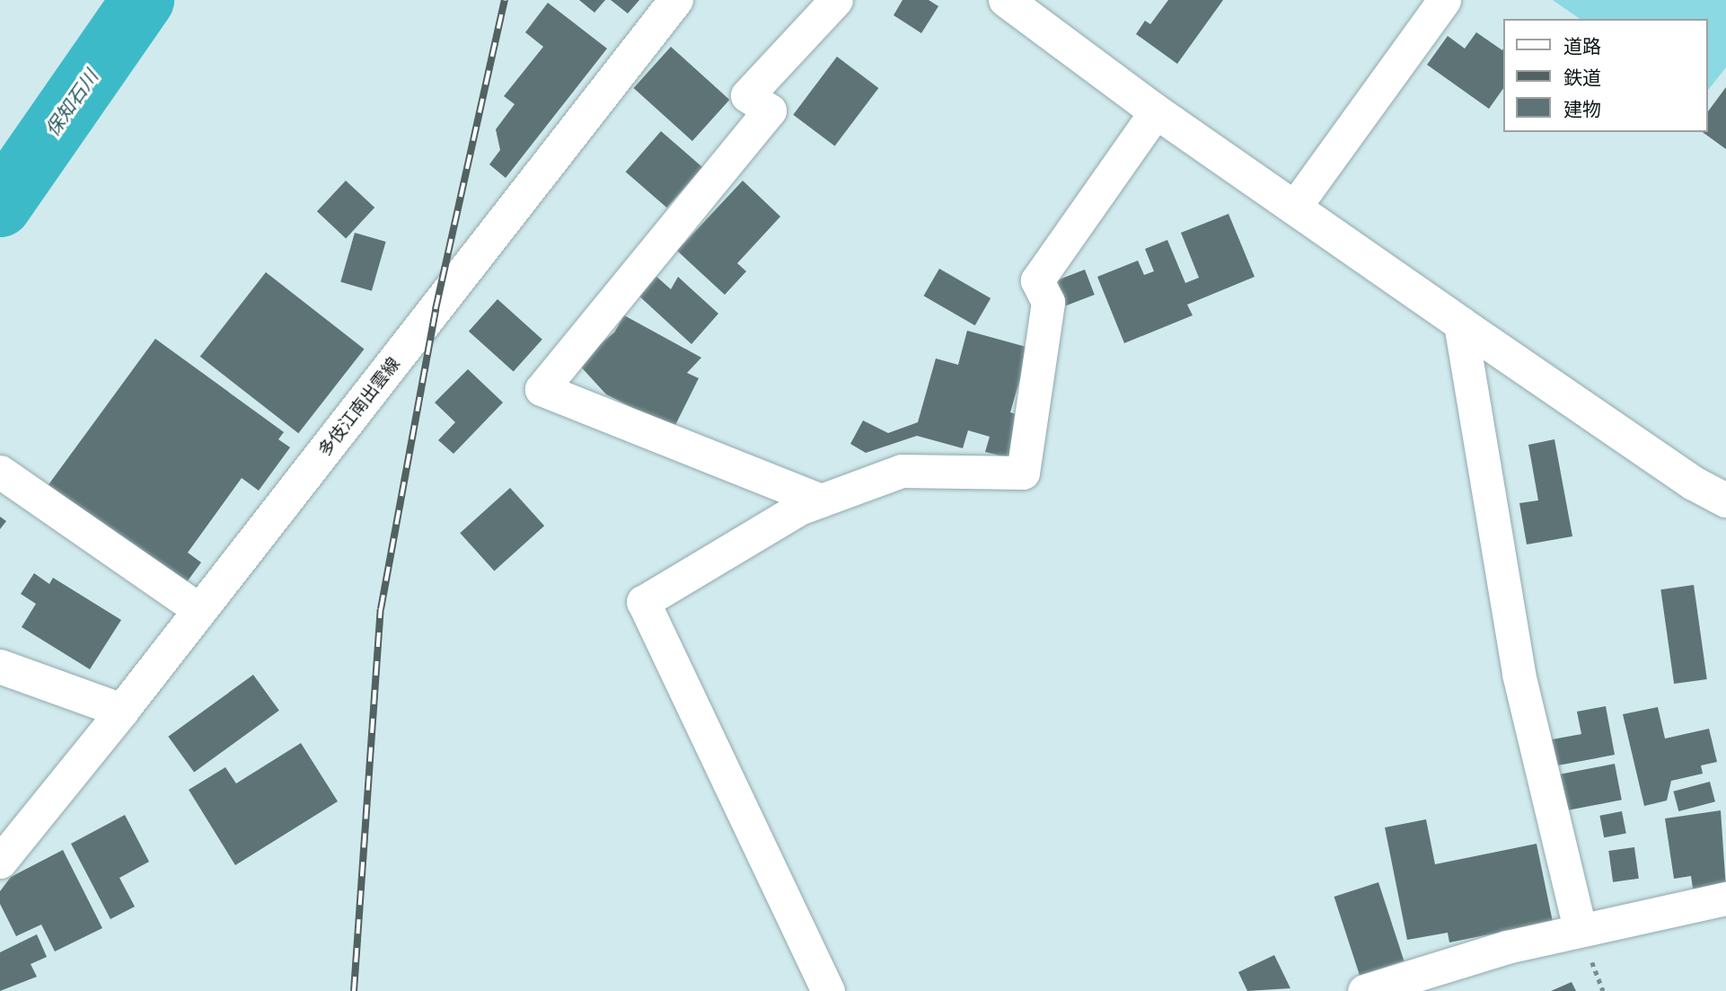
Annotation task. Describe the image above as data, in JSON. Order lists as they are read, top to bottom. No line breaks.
{"streets":{"main road":["多伎江南出雲線"]},"water":["保知石川"],"legend":["道路","鉄道","建物"]}
